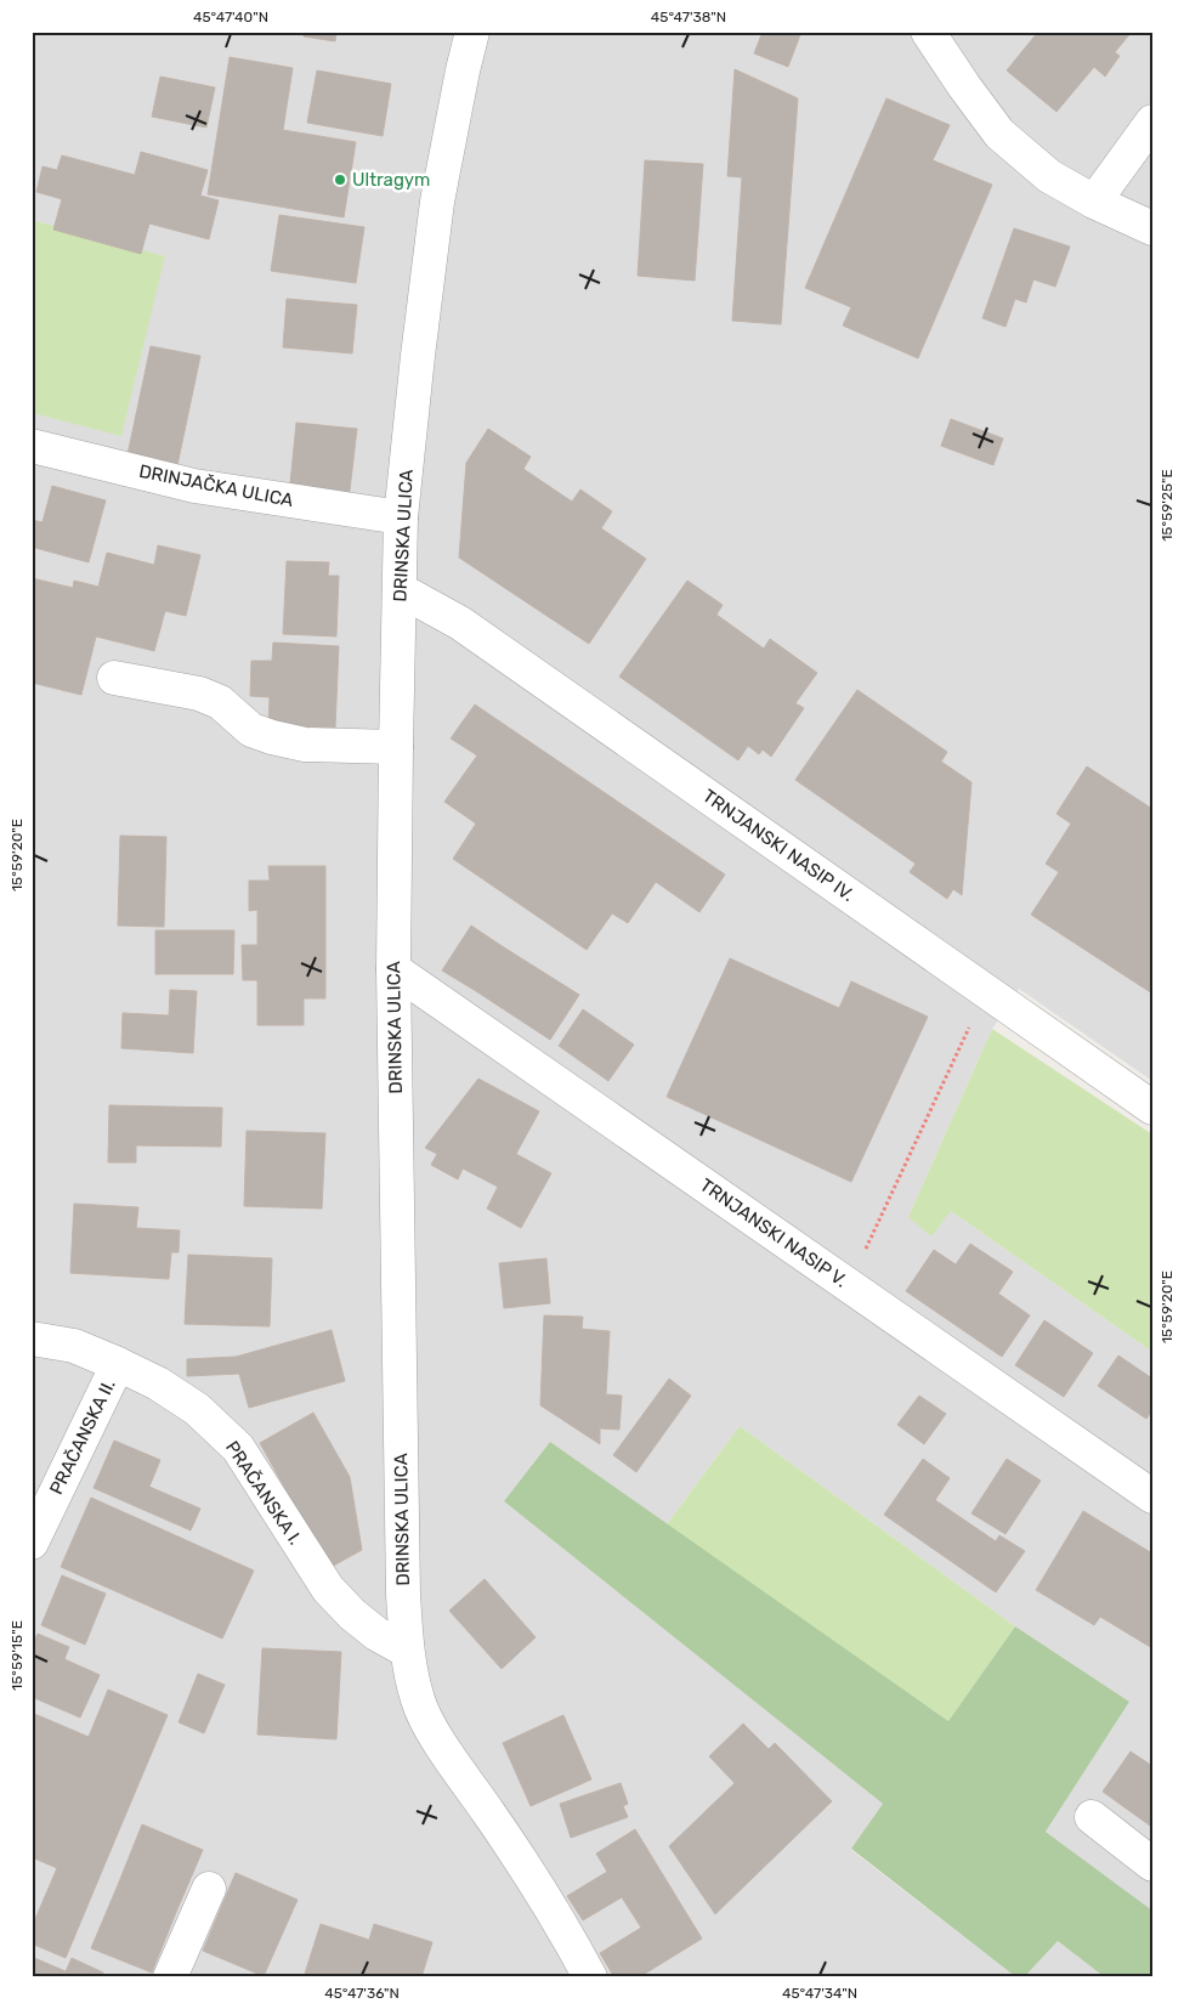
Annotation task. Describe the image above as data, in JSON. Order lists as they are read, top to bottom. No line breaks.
{"streets":{"street":["DRINJAČKA ULICA","DRINSKA ULICA","TRNJANSKI NASIP IV.","TRNJANSKI NASIP V.","PRAČANSKA II.","PRAČANSKA I."]},"crossings":[["DRINJAČKA ULICA","DRINSKA ULICA"],["DRINSKA ULICA","TRNJANSKI NASIP IV."],["DRINSKA ULICA","TRNJANSKI NASIP V."],["DRINSKA ULICA","PRAČANSKA I."],["PRAČANSKA II.","PRAČANSKA I."]],"places":["Ultragym"],"coordinates":["45°47'40\"N","45°47'38\"N","15°59'25\"E","15°59'20\"E","15°59'15\"E","45°47'36\"N","45°47'34\"N"]}
